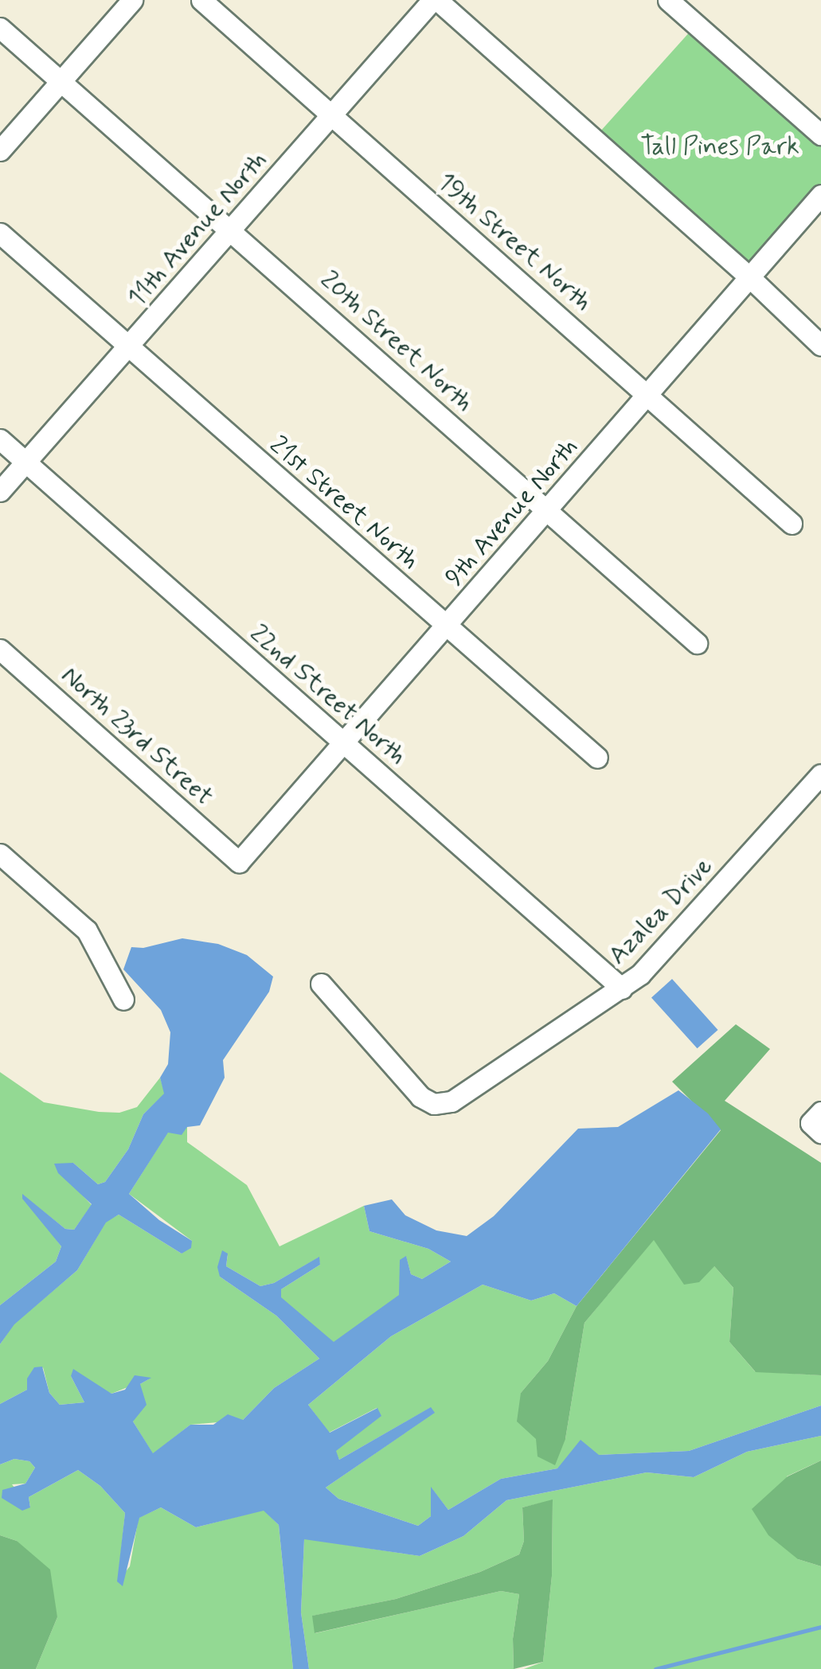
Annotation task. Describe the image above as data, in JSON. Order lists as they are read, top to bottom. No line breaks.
{"streets":{"street":["11th Avenue North","19th Street North","20th Street North","21st Street North","9th Avenue North","22nd Street North","North 23rd Street","Azalea Drive"]},"crossings":[["11th Avenue North","19th Street North"],["11th Avenue North","20th Street North"],["11th Avenue North","21st Street North"],["11th Avenue North","22nd Street North"],["19th Street North","9th Avenue North"],["20th Street North","9th Avenue North"],["21st Street North","9th Avenue North"],["9th Avenue North","22nd Street North"],["9th Avenue North","North 23rd Street"],["22nd Street North","Azalea Drive"]],"parks":["Tall Pines Park"]}
